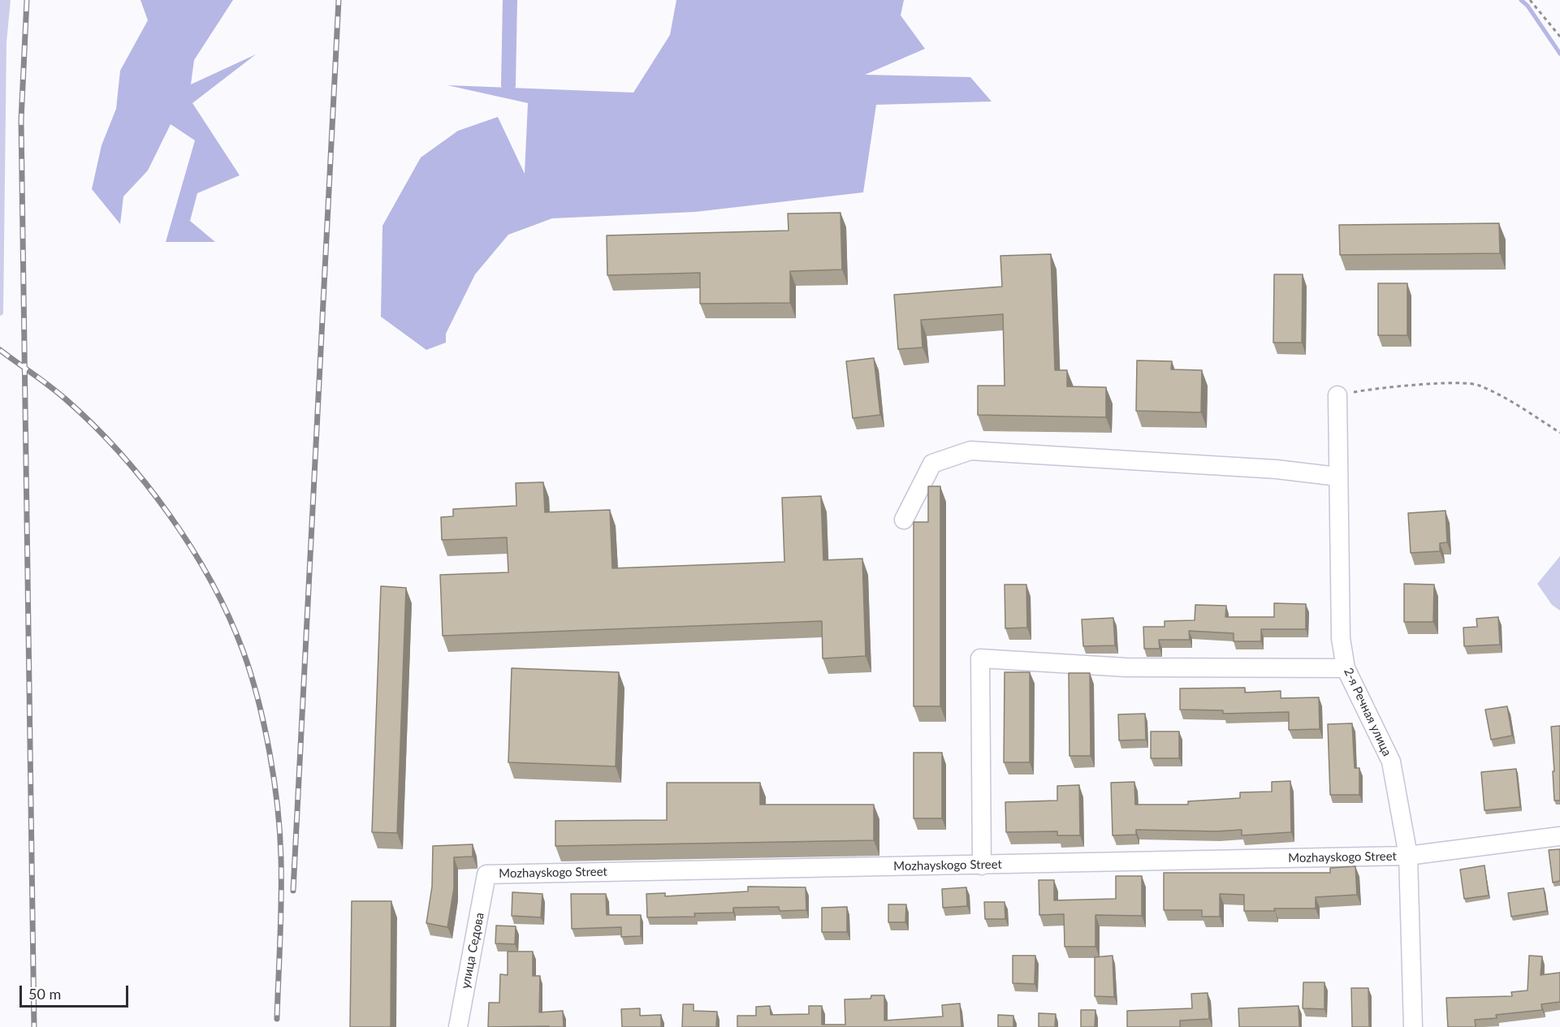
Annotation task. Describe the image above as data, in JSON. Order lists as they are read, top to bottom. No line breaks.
{"streets":{"street":["2-я Речная улица","Mozhayskogo Street","улица Седова"]},"crossings":[["2-я Речная улица","Mozhayskogo Street"],["Mozhayskogo Street","улица Седова"]],"scale_bar":"50 m"}
